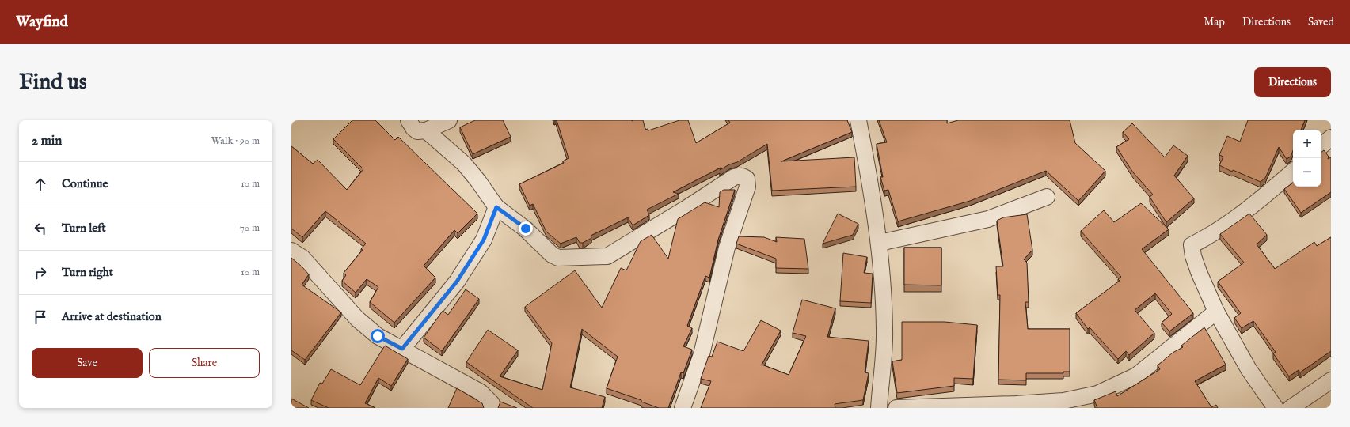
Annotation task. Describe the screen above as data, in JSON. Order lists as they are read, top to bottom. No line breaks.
{"page":{"header":"Wayfind","nav":["Map","Directions","Saved"],"buttons":["Directions",["Save","Share"]],"title":"Find us","heading":["2 min","Walk · 90 m"],"map_buttons":["+","−"],"list":[["Continue","10 m"],["Turn left","70 m"],["Turn right","10 m"],"Arrive at destination"]}}
